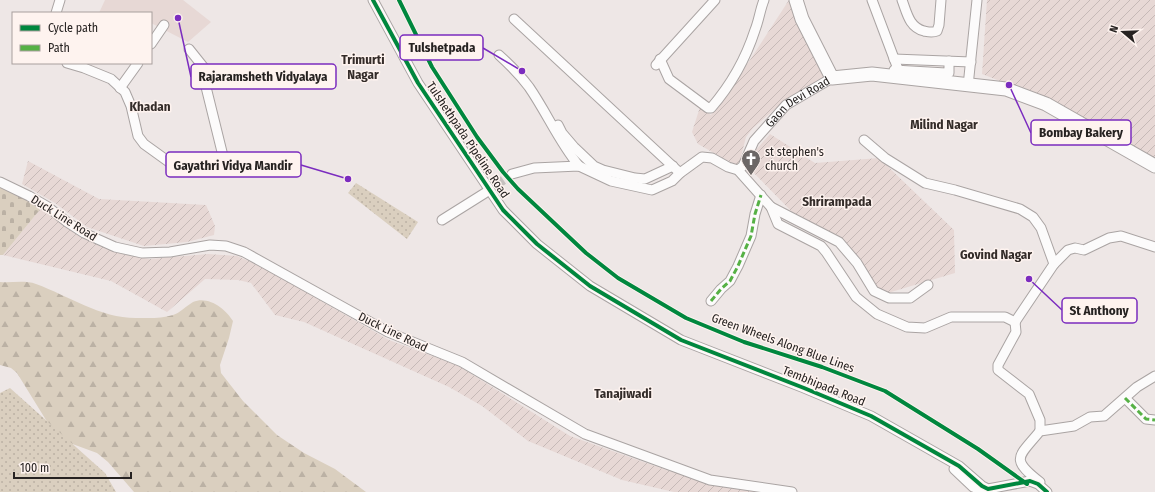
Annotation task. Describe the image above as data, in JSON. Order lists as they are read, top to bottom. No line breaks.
{"streets":{"street":["Gaon Devi Road","Tulshethpada Pipeline Road","Duck Line Road","Tembhipada Road"],"cycle path":["Green Wheels Along Blue Lines"]},"crossings":[["Tulshethpada Pipeline Road","Tembhipada Road"]],"districts":["Trimurti Nagar","Khadan","Milind Nagar","Shrirampada","Govind Nagar","Tanajiwadi"],"places":{"other":["Rajaramsheth Vidyalaya","Tulshetpada","Bombay Bakery","Gayathri Vidya Mandir","St Anthony"],"church":["st stephen's church"]},"legend":["Cycle path","Path"],"scale_bar":"100 m","north":"left"}
